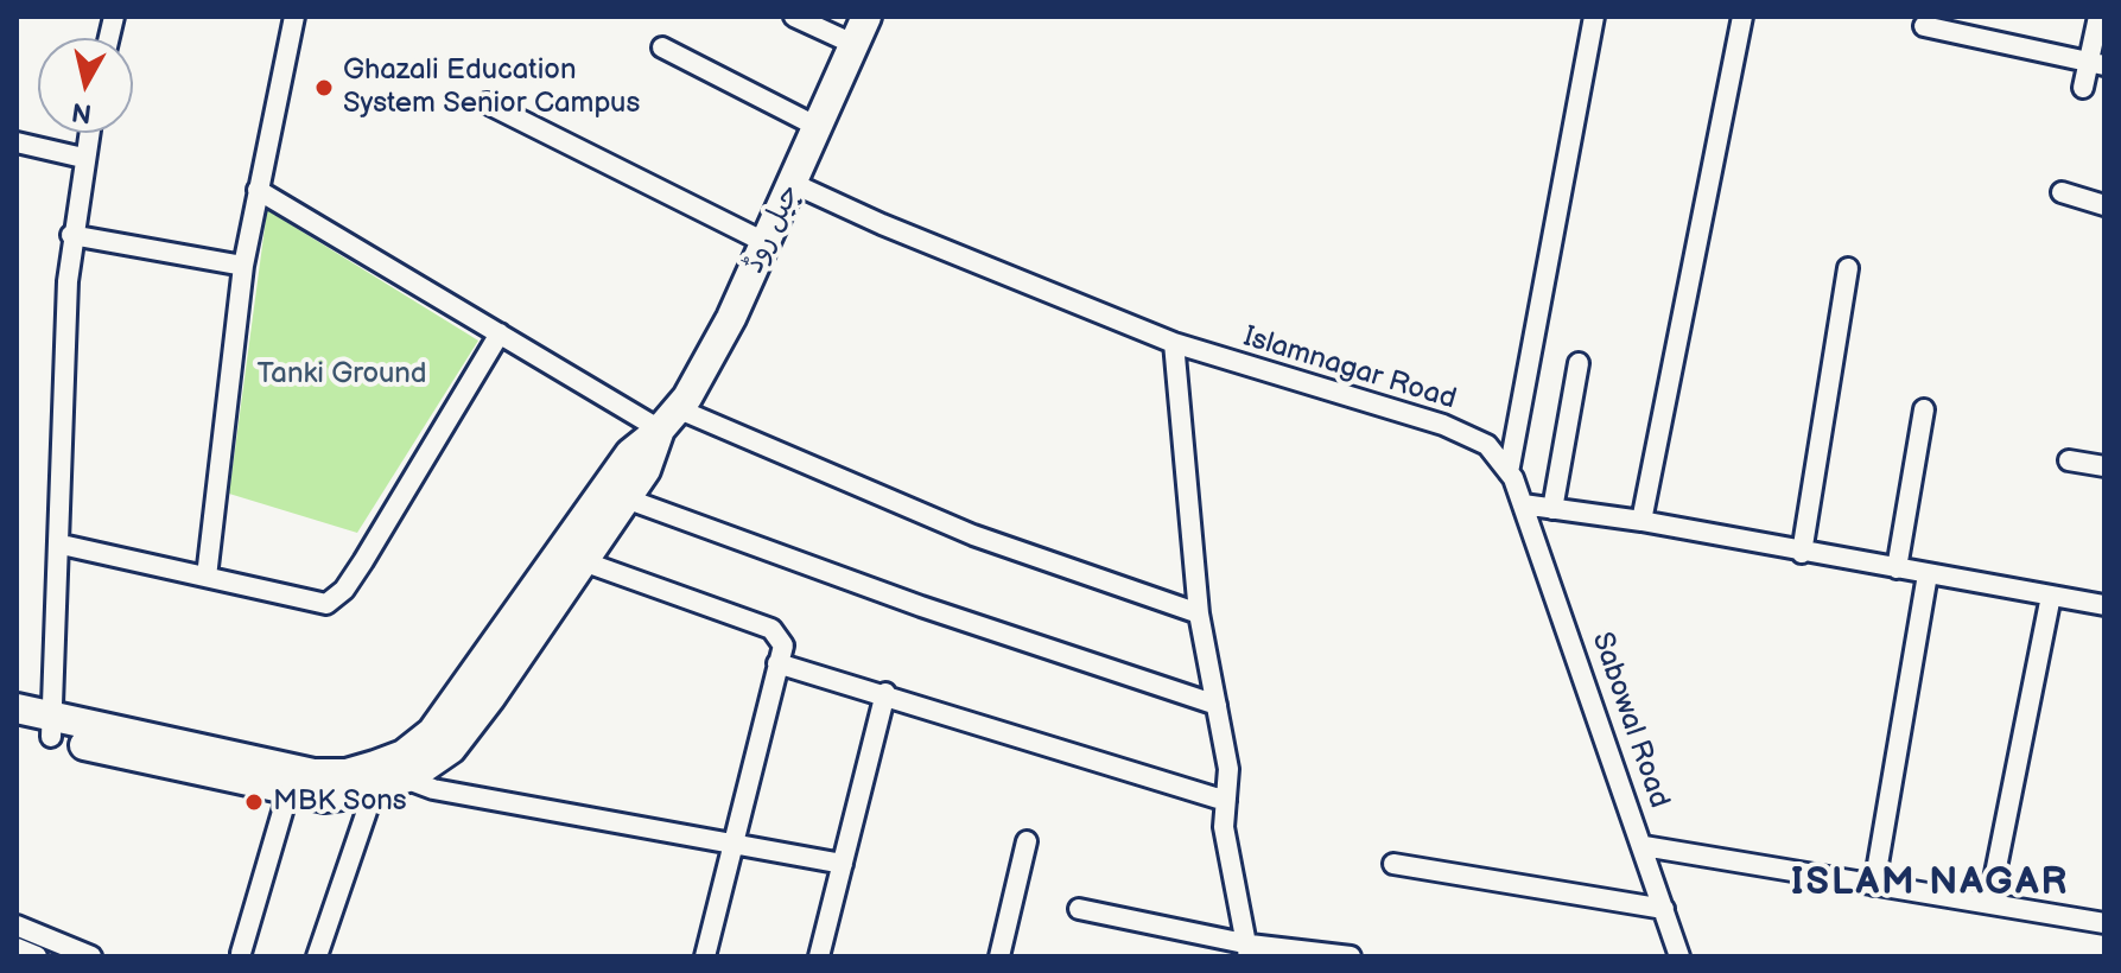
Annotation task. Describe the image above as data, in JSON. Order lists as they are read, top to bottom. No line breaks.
{"streets":{"main road":["جیل روڈ"],"street":["Islamnagar Road","Sabowal Road"]},"crossings":[["جیل روڈ","Islamnagar Road"],["Islamnagar Road","Sabowal Road"]],"districts":["ISLAM NAGAR"],"parks":["Tanki Ground"],"places":["Ghazali Education System Senior Campus","MBK Sons"],"north":"bottom"}
